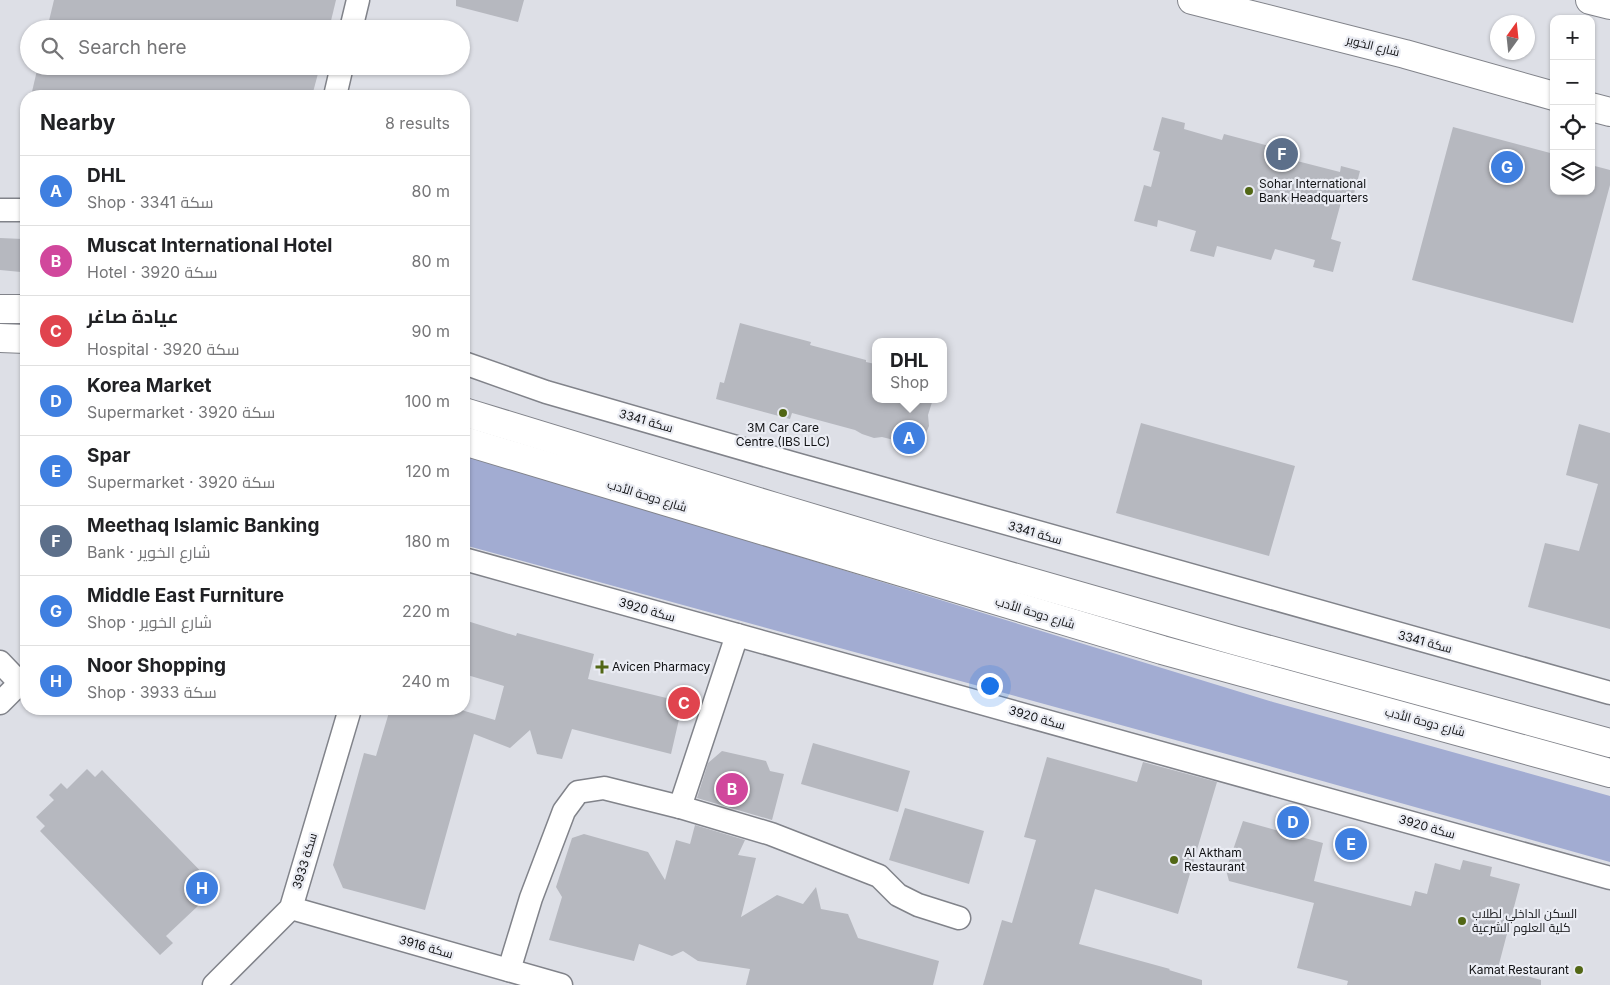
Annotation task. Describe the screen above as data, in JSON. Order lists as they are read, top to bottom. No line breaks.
{"streets":{"main road":["شارع الخوير","شارع دوحة الأدب"],"street":["سكة 3341","سكة 3920","سكة 3933","سكة 3916"]},"crossings":[["سكة 3933","سكة 3916"]],"places":{"other":["Sohar International Bank Headquarters","3M Car Care Centre (IBS LLC)","Al Aktham Restaurant","السكن الداخلي لطلاب كلية العلوم الشرعية","Kamat Restaurant"],"health":["Avicen Pharmacy"]},"north":"top","page":{"map_buttons":["+","−"],"search":"Search here","heading":["Nearby","8 results"],"pins":["F","G","A","C","B","D","E","H"],"list":[{"mark":"A","name":"DHL","note":"Shop · سكة 3341","value":"80 m"},{"mark":"B","name":"Muscat International Hotel","note":"Hotel · سكة 3920","value":"80 m"},{"mark":"C","name":"عيادة صاغر","note":"Hospital · سكة 3920","value":"90 m"},{"mark":"D","name":"Korea Market","note":"Supermarket · سكة 3920","value":"100 m"},{"mark":"E","name":"Spar","note":"Supermarket · سكة 3920","value":"120 m"},{"mark":"F","name":"Meethaq Islamic Banking","note":"Bank · شارع الخوير","value":"180 m"},{"mark":"G","name":"Middle East Furniture","note":"Shop · شارع الخوير","value":"220 m"},{"mark":"H","name":"Noor Shopping","note":"Shop · سكة 3933","value":"240 m"}],"popup":["DHL","Shop"]}}
